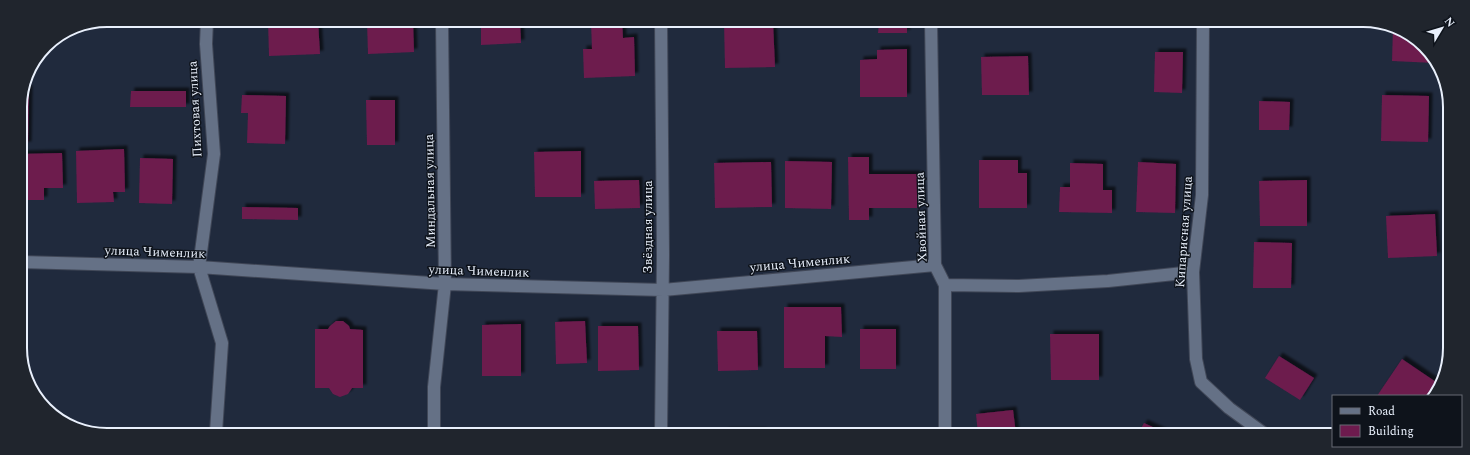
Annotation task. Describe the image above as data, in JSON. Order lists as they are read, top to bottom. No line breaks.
{"streets":{"street":["Пихтовая улица","Миндальная улица","Хвойная улица","Звёздная улица","Кипарисная улица","улица Чименлик"]},"crossings":[["Пихтовая улица","улица Чименлик"],["Миндальная улица","улица Чименлик"],["Хвойная улица","улица Чименлик"],["Звёздная улица","улица Чименлик"]],"legend":["Road","Building"],"north":"top right"}
